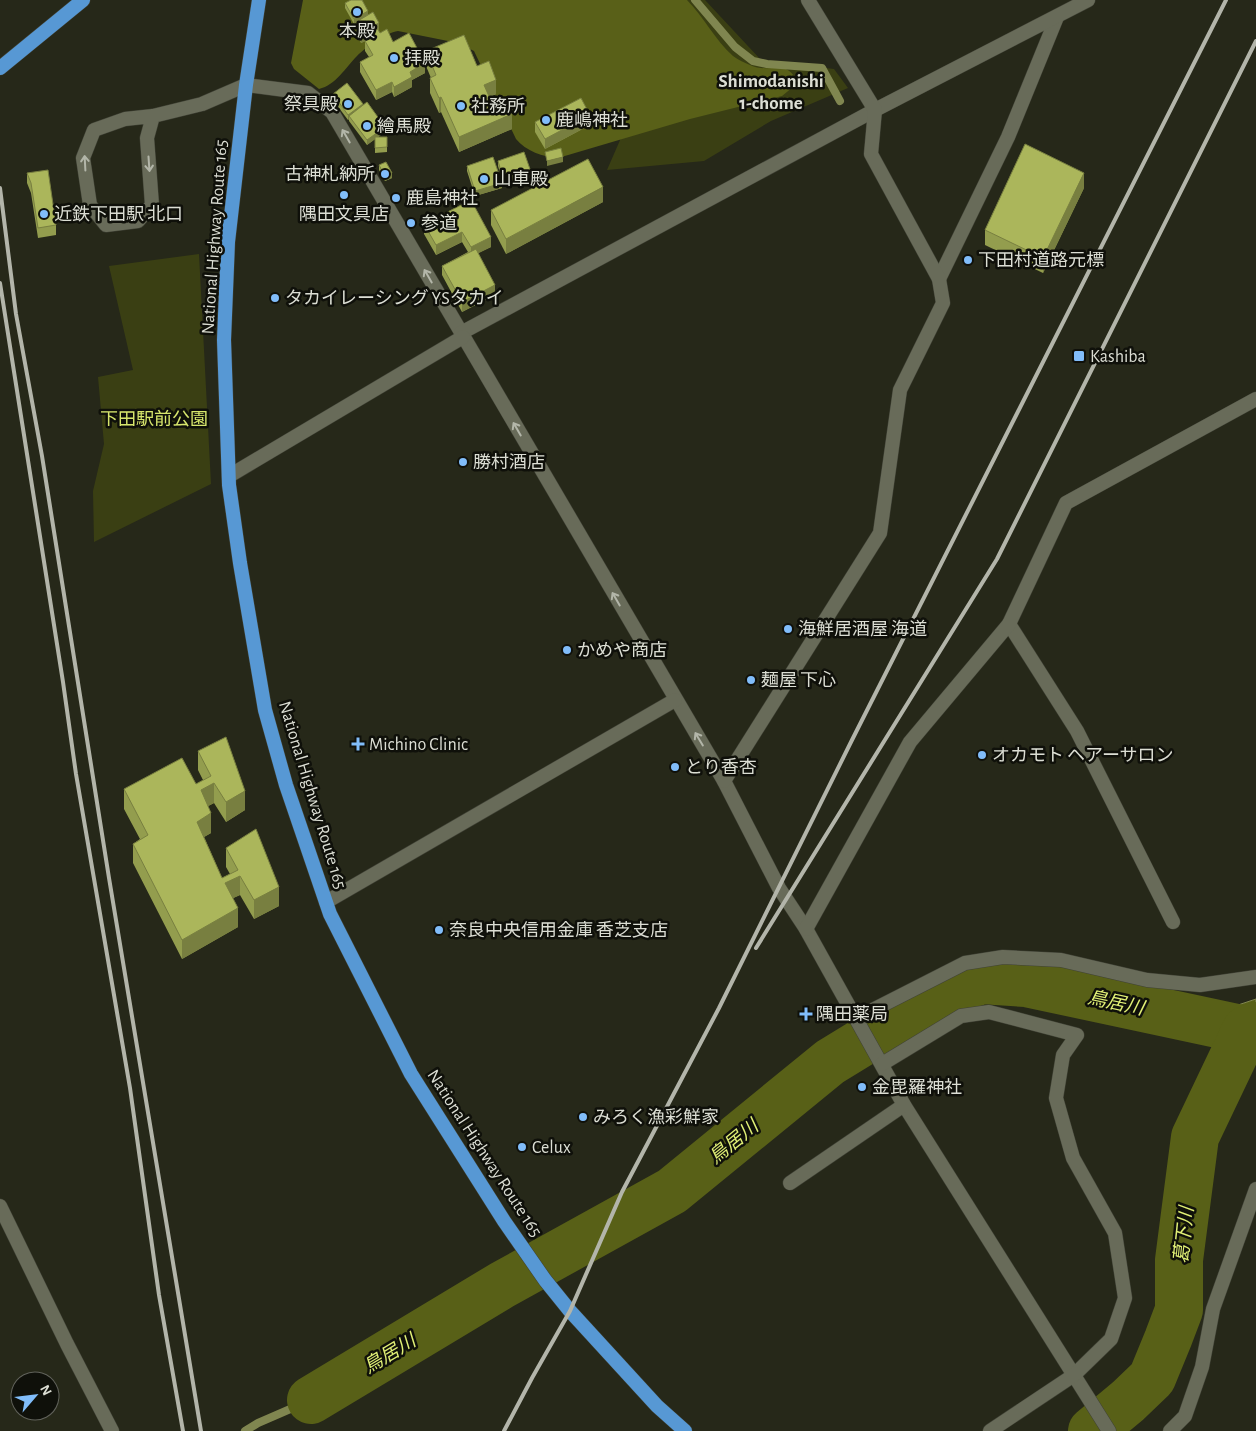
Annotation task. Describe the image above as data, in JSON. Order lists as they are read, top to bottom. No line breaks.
{"streets":{"highway":["National Highway Route 165"]},"districts":["Shimodanishi 1-chome"],"water":["鳥居川","葛下川"],"parks":["下田駅前公園"],"places":{"other":["本殿","拝殿","祭具殿","社務所","鹿嶋神社","繪馬殿","古神札納所","山車殿","隅田文具店","鹿島神社","近鉄下田駅 北口","参道","下田村道路元標","タカイレーシング YSタカイ","勝村酒店","海鮮居酒屋 海道","かめや商店","麺屋 下心","オカモト ヘアーサロン","とり香杏","奈良中央信用金庫 香芝支店","金毘羅神社","みろく漁彩鮮家","Celux"],"transit":["Kashiba"],"health":["Michino Clinic","隅田薬局"]},"north":"top right"}
